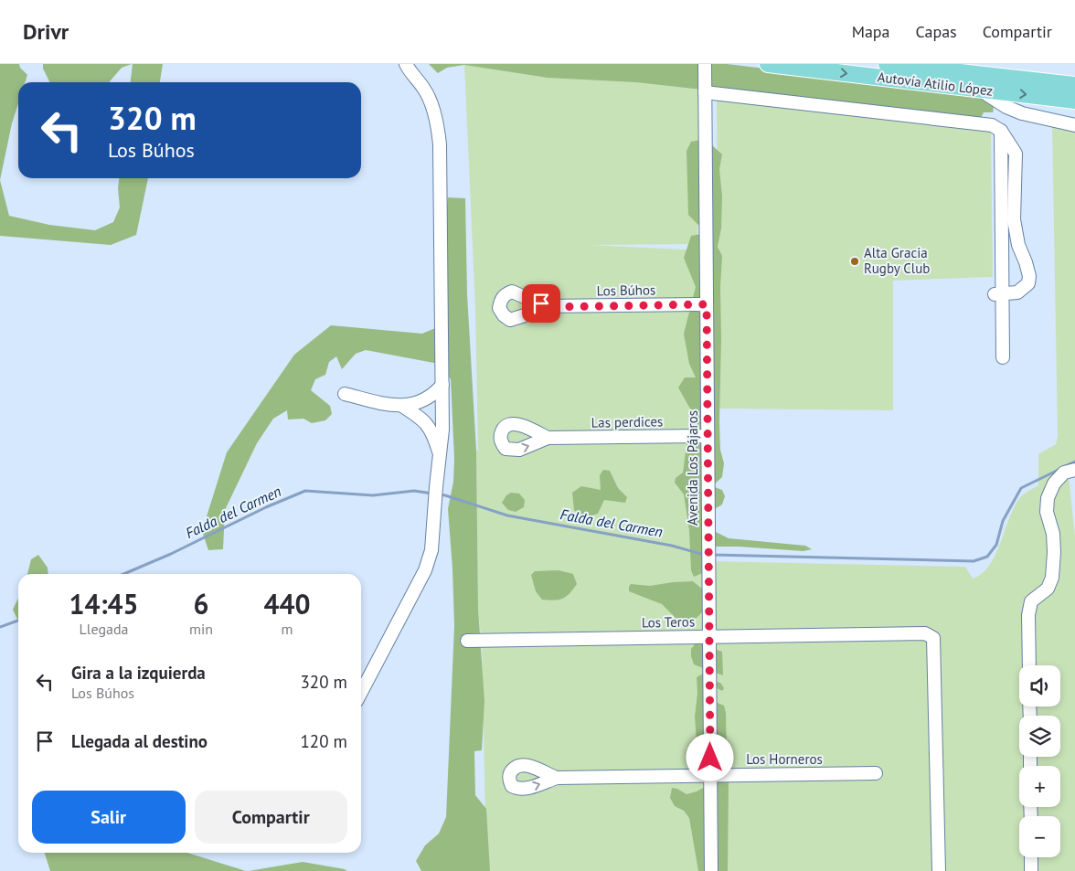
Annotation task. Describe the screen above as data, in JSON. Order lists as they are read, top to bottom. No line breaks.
{"streets":{"main road":["Autovía Atilio López"],"street":["Los Búhos","Las perdices","Avenida Los Pájaros","Los Teros","Los Horneros"]},"crossings":[["Los Búhos","Avenida Los Pájaros"],["Las perdices","Avenida Los Pájaros"],["Avenida Los Pájaros","Los Teros"],["Avenida Los Pájaros","Los Horneros"]],"water":["Falda del Carmen"],"places":["Alta Gracia Rugby Club"],"page":{"header":"Drivr","nav":["Mapa","Capas","Compartir"],"turn":["320 m","Los Búhos"],"eta":["14:45","Llegada","6","min","440","m"],"list":[{"name":"Gira a la izquierda","note":"Los Búhos","value":"320 m"},{"name":"Llegada al destino","value":"120 m"}],"map_buttons":["+","−"],"buttons":["Salir","Compartir"]}}
